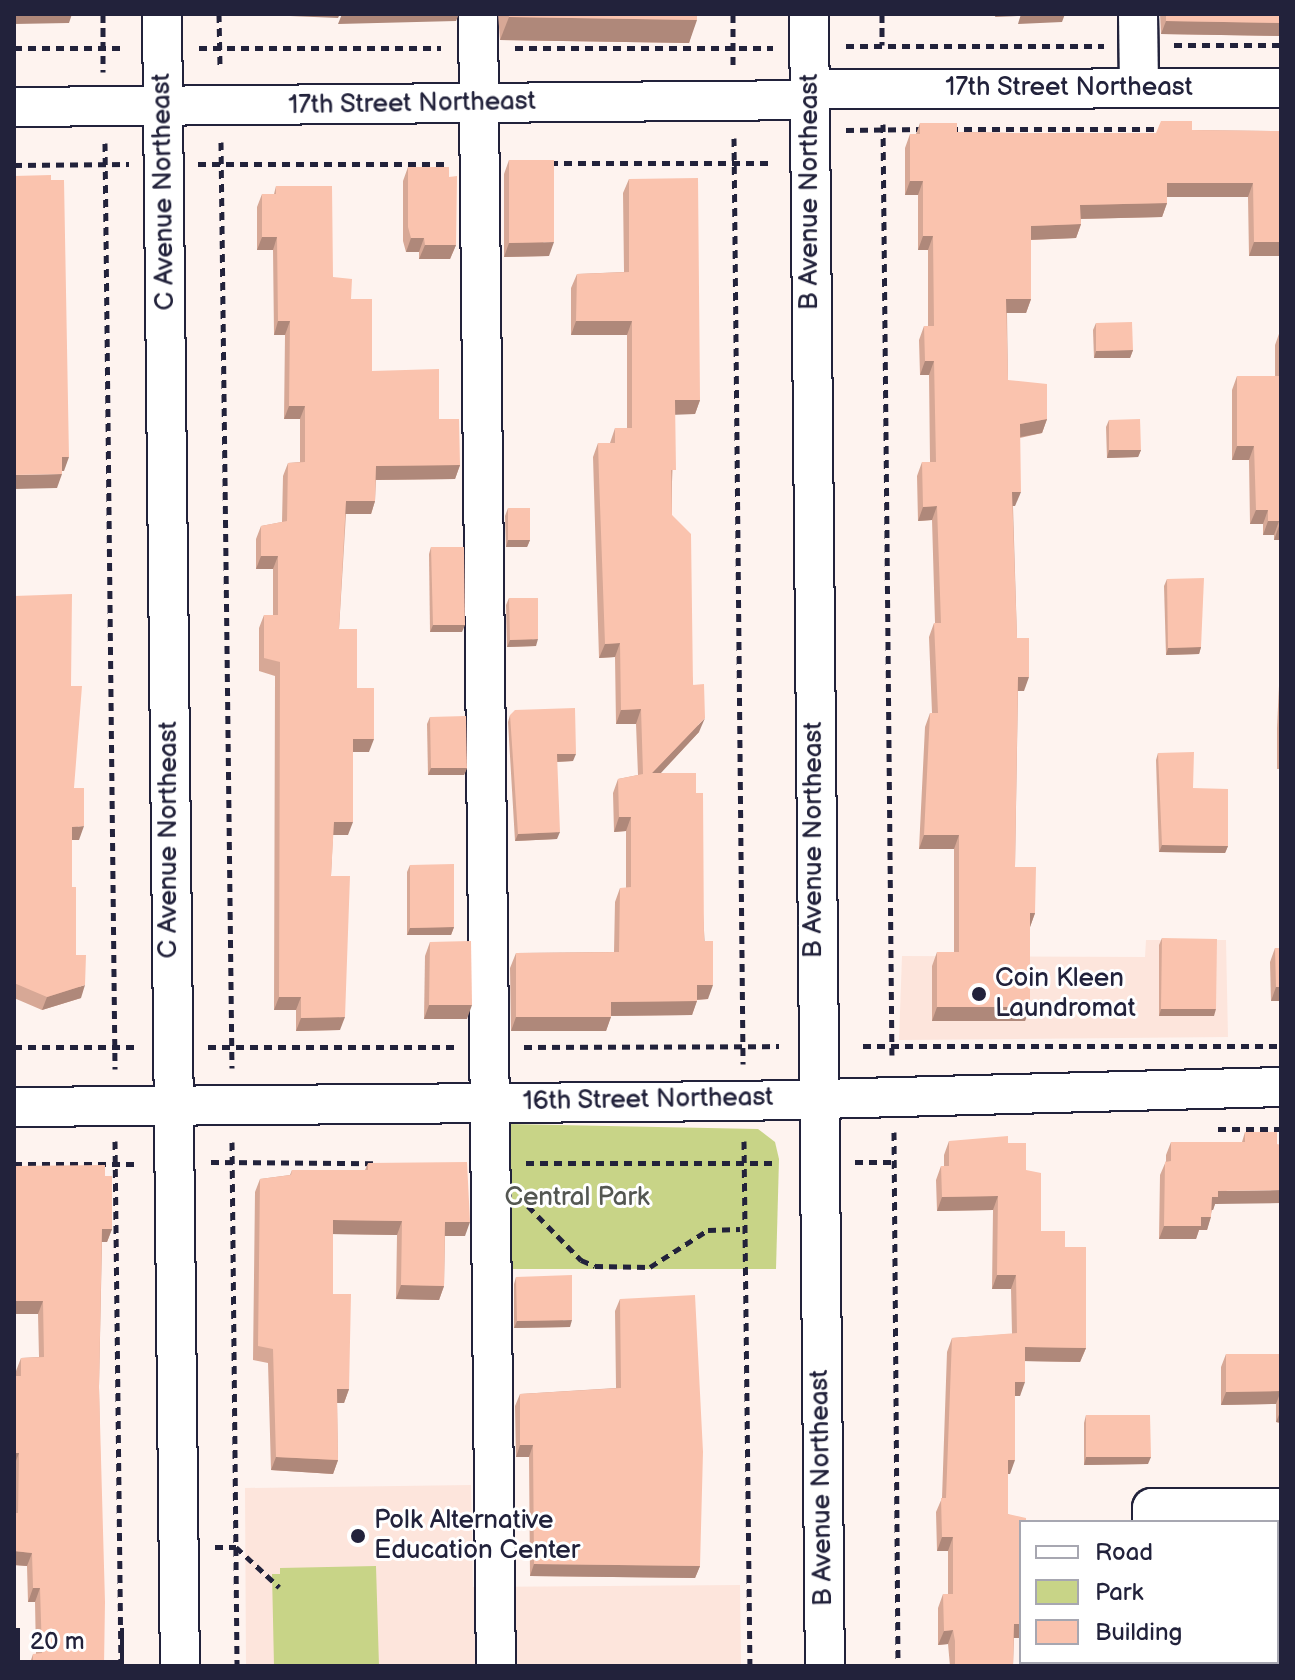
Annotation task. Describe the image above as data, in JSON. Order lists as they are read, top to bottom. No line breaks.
{"streets":{"street":["17th Street Northeast","C Avenue Northeast","B Avenue Northeast","16th Street Northeast"]},"crossings":[["17th Street Northeast","C Avenue Northeast"],["17th Street Northeast","B Avenue Northeast"],["C Avenue Northeast","16th Street Northeast"],["B Avenue Northeast","16th Street Northeast"]],"parks":["Central Park"],"places":["Coin Kleen Laundromat","Polk Alternative Education Center"],"legend":["Road","Park","Building"],"scale_bar":"20 m"}
